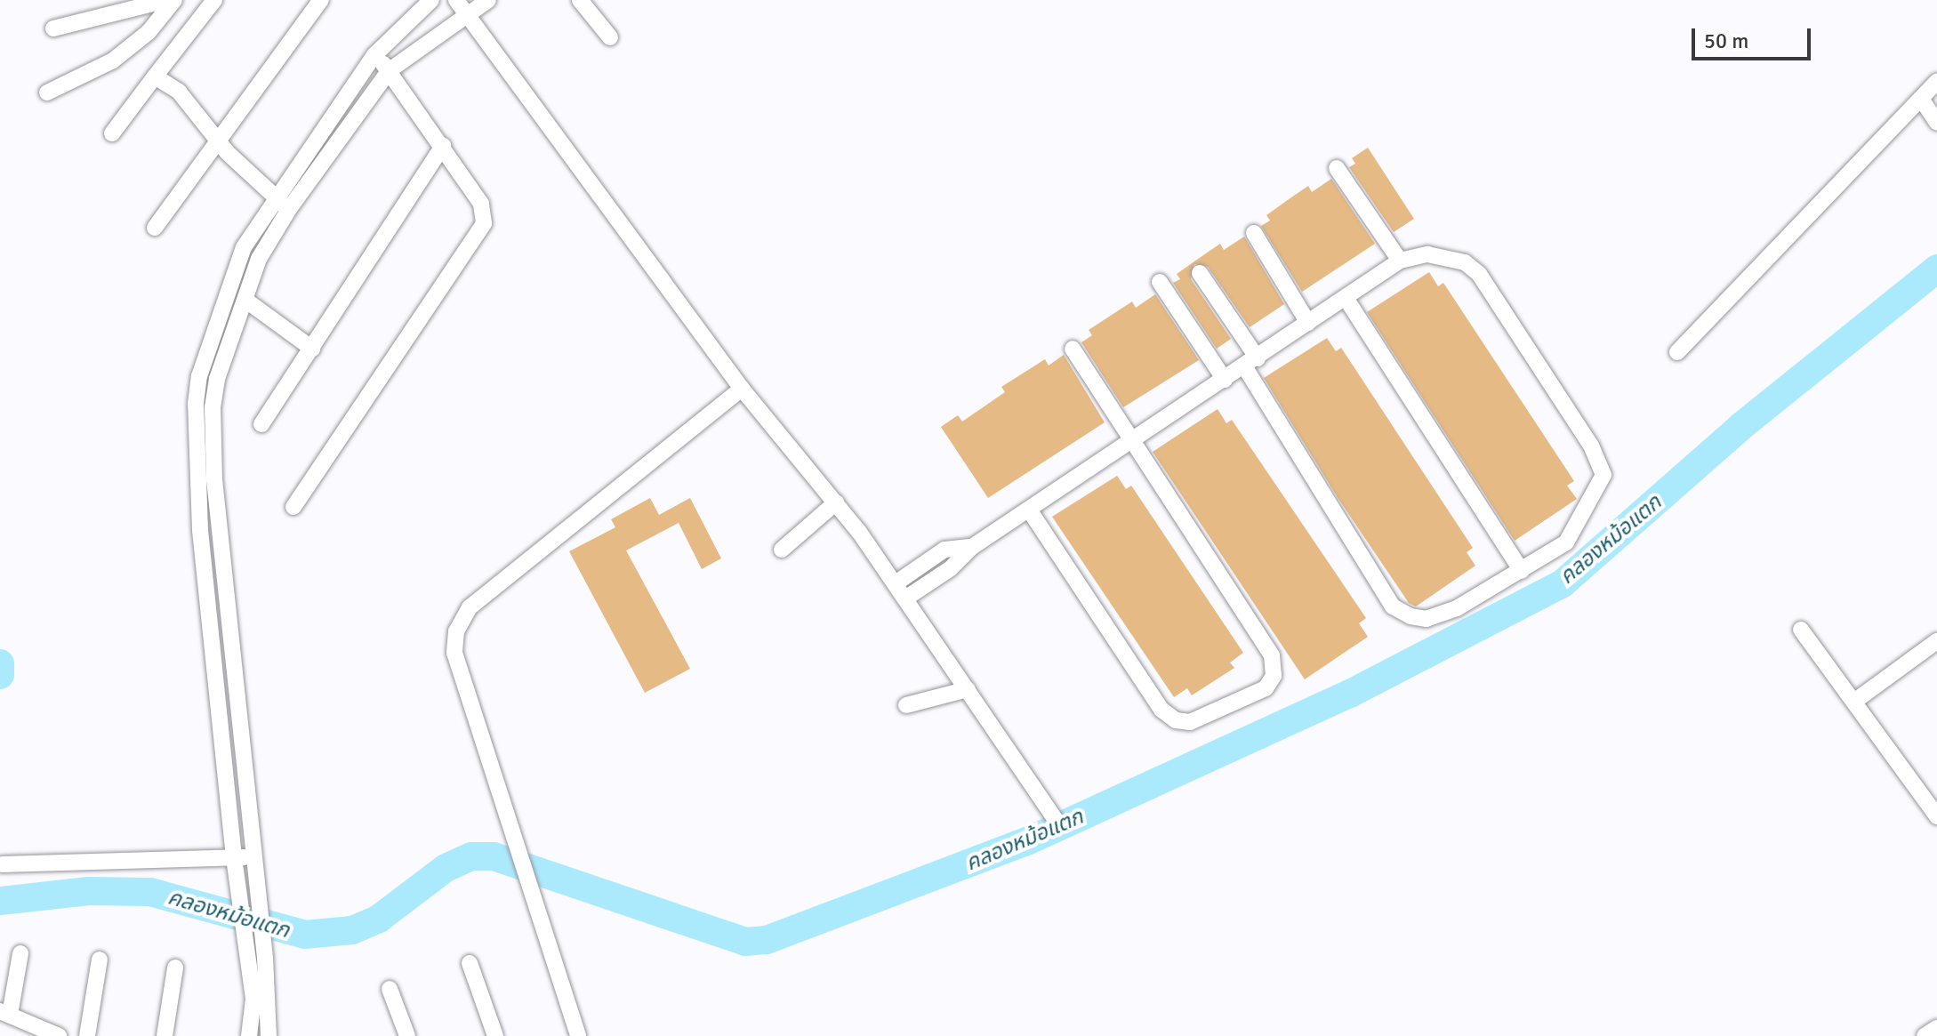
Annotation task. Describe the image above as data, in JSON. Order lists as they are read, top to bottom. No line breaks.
{"water":["คลองหม้อแตก"],"scale_bar":"50 m"}
